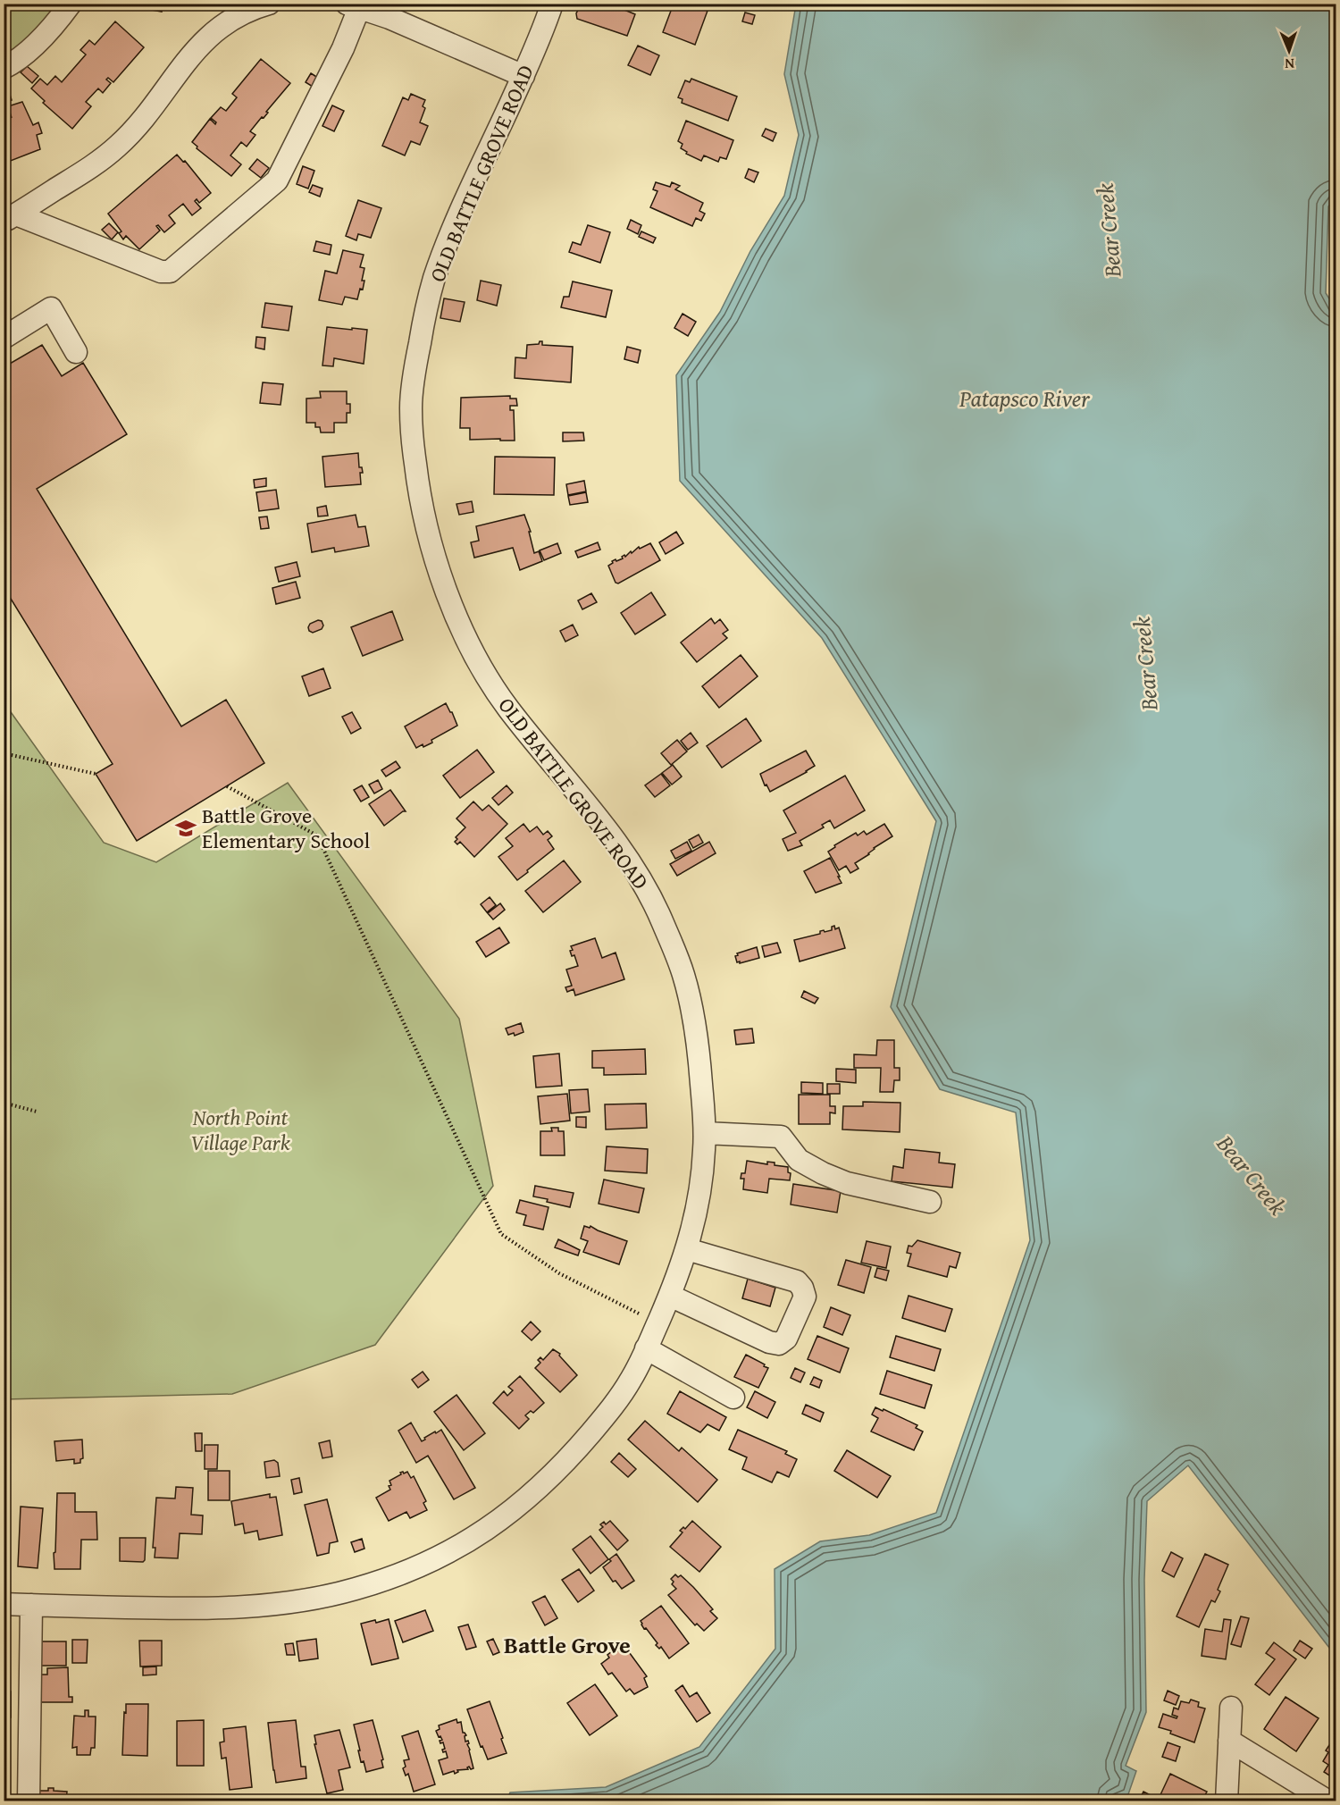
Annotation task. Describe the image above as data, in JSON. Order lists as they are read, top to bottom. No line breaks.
{"streets":{"street":["OLD BATTLE GROVE ROAD"]},"districts":["Battle Grove"],"water":["Bear Creek","Patapsco River"],"parks":["North Point Village Park"],"places":{"school or university":["Battle Grove Elementary School"]},"north":"bottom"}
